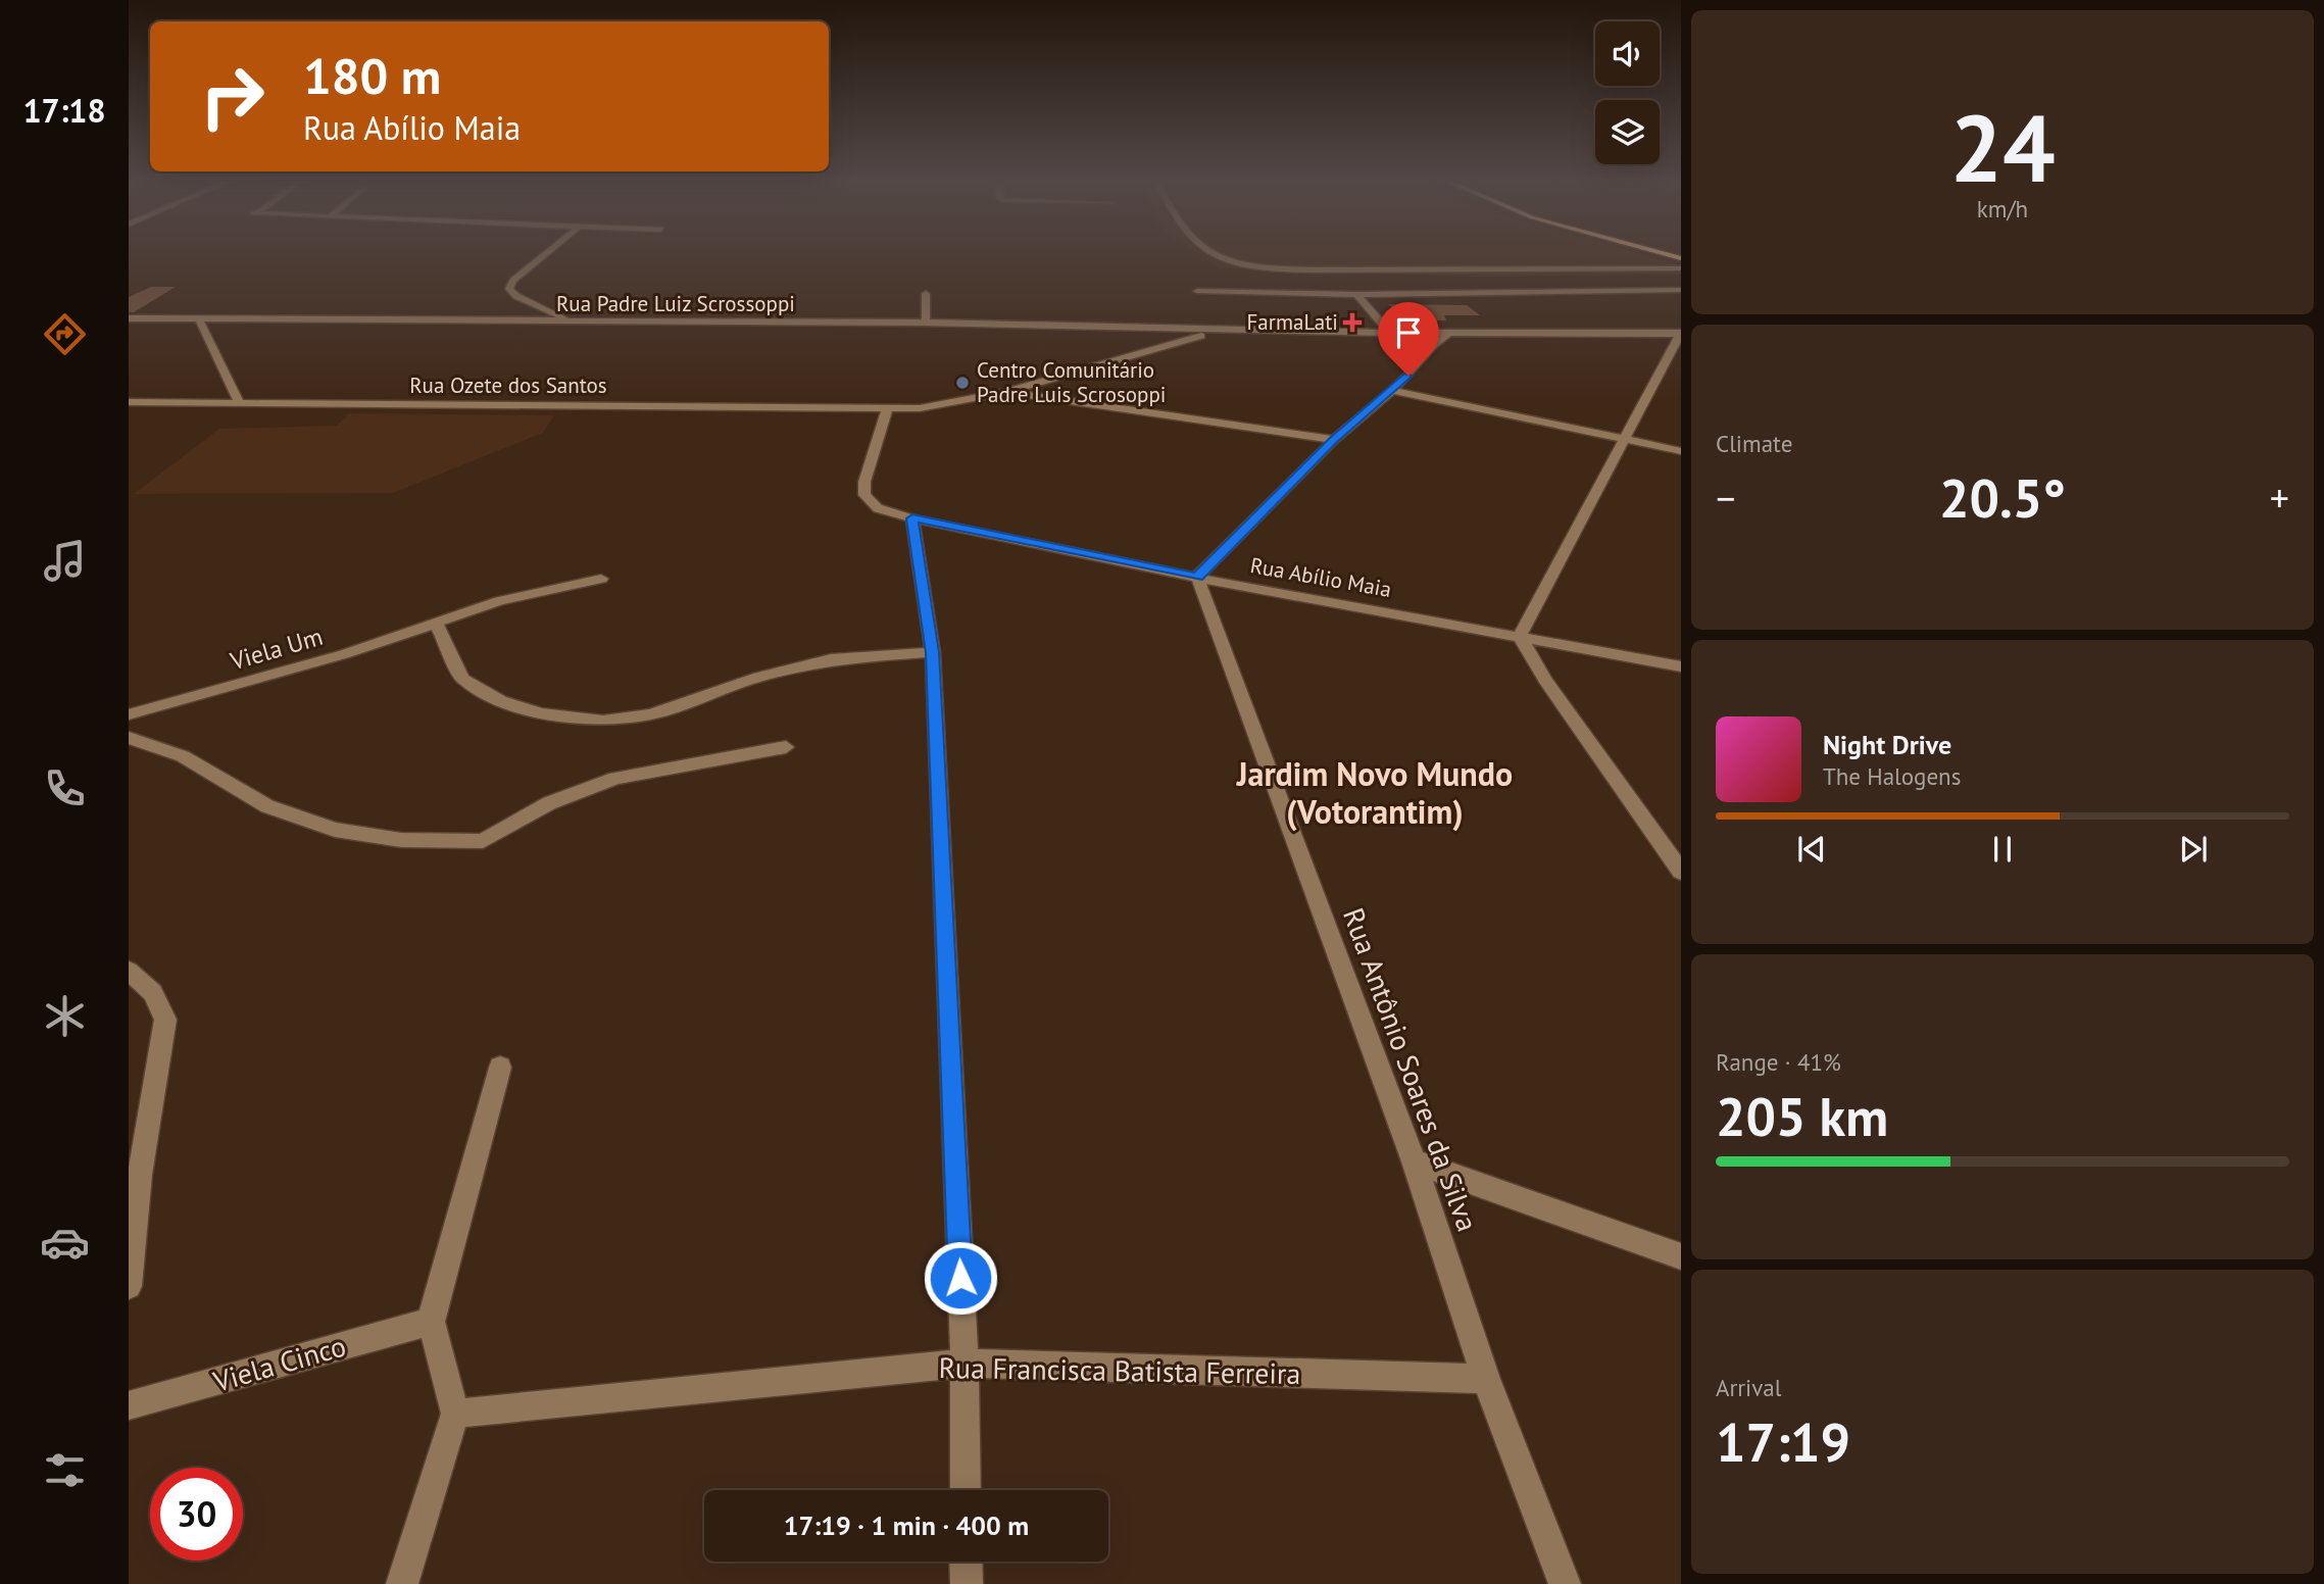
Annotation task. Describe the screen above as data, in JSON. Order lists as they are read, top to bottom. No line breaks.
{"streets":{"street":["Rua Padre Luiz Scrossoppi","Rua Ozete dos Santos","Rua Abílio Maia","Viela Um","Rua Antônio Soares da Silva","Viela Cinco","Rua Francisca Batista Ferreira"]},"crossings":[["Rua Ozete dos Santos","Rua Abílio Maia"],["Rua Abílio Maia","Rua Antônio Soares da Silva"],["Rua Antônio Soares da Silva","Rua Francisca Batista Ferreira"]],"districts":["Jardim Novo Mundo (Votorantim)"],"places":{"health":["FarmaLati"],"other":["Centro Comunitário Padre Luis Scrosoppi"]},"page":{"tabs":"17:18","tile":[["24","km/h"],"Climate",["Range · 41%","205 km"],["Arrival","17:19"]],"turn":["180 m","Rua Abílio Maia"],"heat":["−","20.5°","+"],"song":["Night Drive","The Halogens"],"limit":"30","trip":"17:19 · 1 min · 400 m"}}
